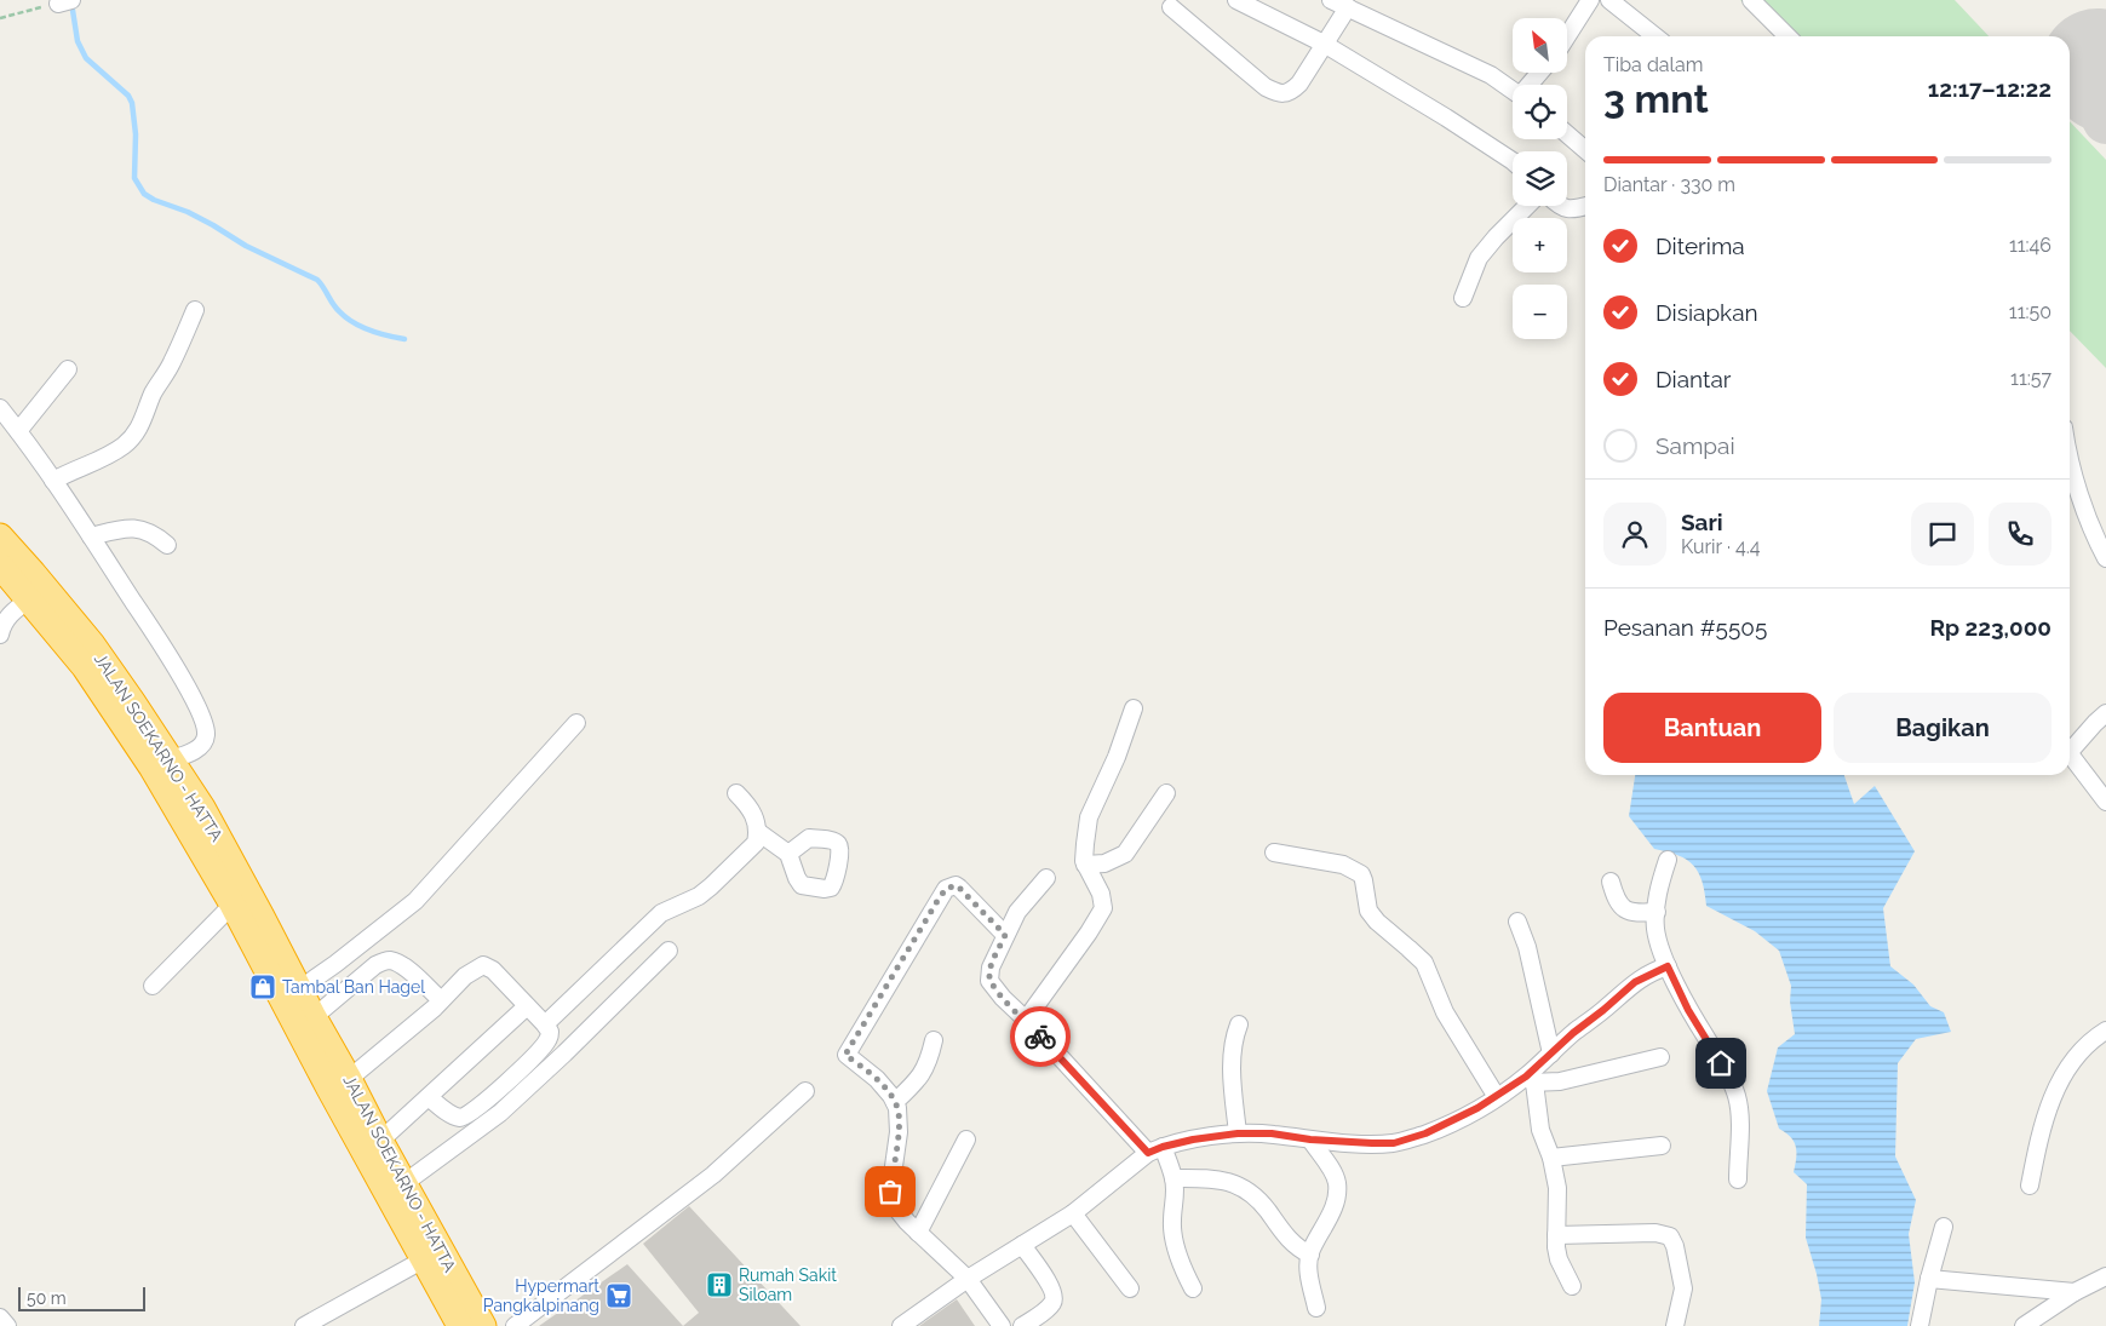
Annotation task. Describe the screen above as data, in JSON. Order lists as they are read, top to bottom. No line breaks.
{"streets":{"highway":["JALAN SOEKARNO - HATTA"]},"places":{"shop":["Tambal Ban Hagel"],"building":["Rumah Sakit Siloam"],"supermarket":["Hypermart Pangkalpinang"]},"scale_bar":"50 m","north":"top left","page":{"map_buttons":["+","−"],"heading":["3 mnt","Tiba dalam","12:17–12:22"],"panel":["Sari","Kurir · 4.4","Pesanan #5505","Rp 223,000"],"bar":"Diantar · 330 m","list":[["Diterima","11:46"],["Disiapkan","11:50"],["Diantar","11:57"],"Sampai"],"buttons":["Bantuan","Bagikan"],"scale":"50 m"}}
